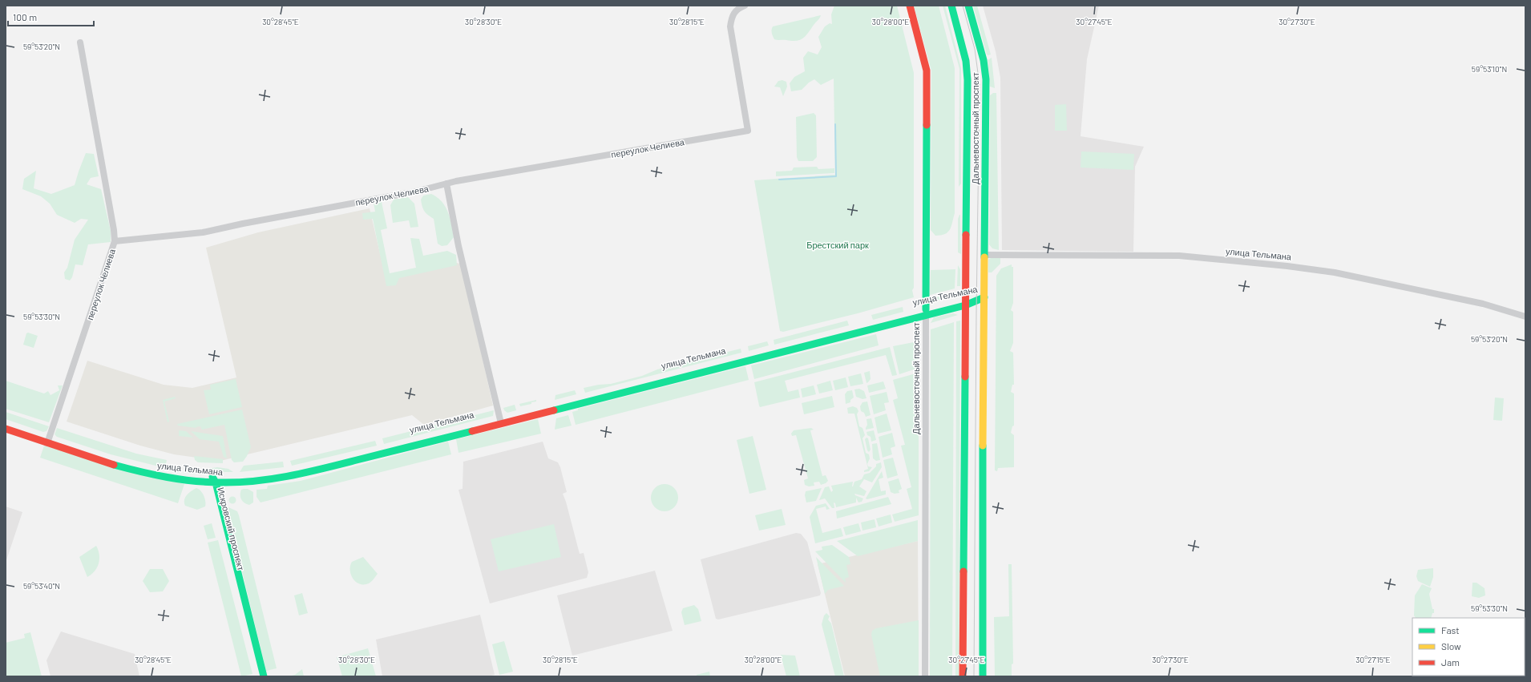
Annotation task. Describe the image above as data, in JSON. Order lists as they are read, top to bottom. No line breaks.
{"streets":{"street":["Дальневосточный проспект","переулок Челиева","улица Тельмана","Искровский проспект"]},"crossings":[["Дальневосточный проспект","улица Тельмана"],["переулок Челиева","улица Тельмана"],["улица Тельмана","Искровский проспект"]],"parks":["Брестский парк"],"legend":["Fast","Slow","Jam"],"scale_bar":"100 m","coordinates":["30°28'45\"E","30°28'30\"E","30°28'15\"E","30°28'00\"E","30°27'45\"E","30°27'30\"E","59°53'20\"N","59°53'10\"N","59°53'30\"N","59°53'40\"N","30°27'15\"E"]}
